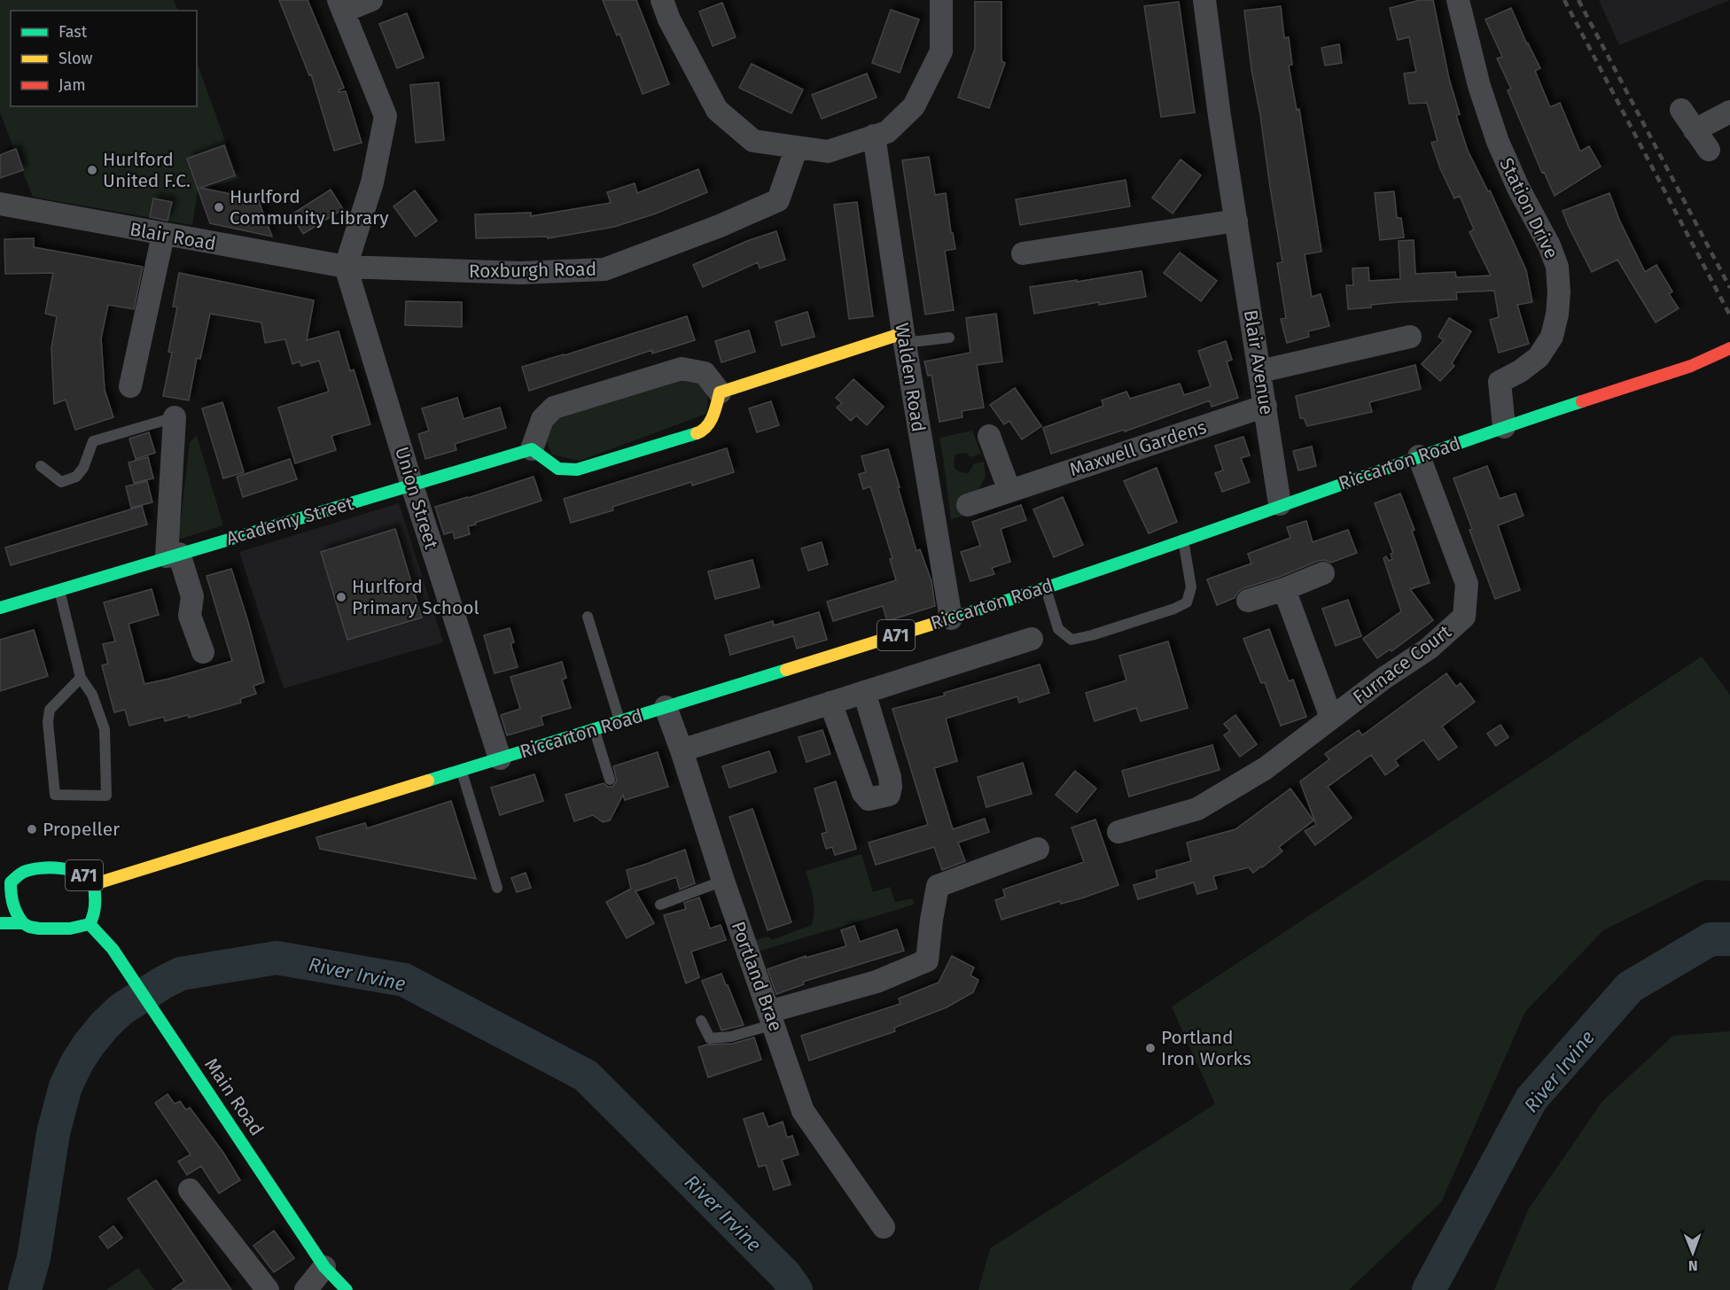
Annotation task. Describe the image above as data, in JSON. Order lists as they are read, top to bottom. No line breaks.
{"streets":{"main road":["Riccarton Road","Academy Street","A71","Main Road"],"street":["Station Drive","Blair Road","Roxburgh Road","Blair Avenue","Walden Road","Maxwell Gardens","Union Street","Furnace Court","Portland Brae"]},"crossings":[["Station Drive","Riccarton Road"],["Blair Road","Roxburgh Road"],["Blair Road","Union Street"],["Roxburgh Road","Union Street"],["Blair Avenue","Maxwell Gardens"],["Blair Avenue","Riccarton Road"],["Walden Road","Riccarton Road"],["Riccarton Road","Union Street"],["Riccarton Road","A71"],["Riccarton Road","Furnace Court"],["Riccarton Road","Portland Brae"],["Riccarton Road","Main Road"],["Union Street","Academy Street"],["A71","Main Road"]],"water":["River Irvine"],"places":["Hurlford United F.C.","Hurlford Community Library","Hurlford Primary School","Propeller","Portland Iron Works"],"legend":["Fast","Slow","Jam"],"north":"bottom"}
